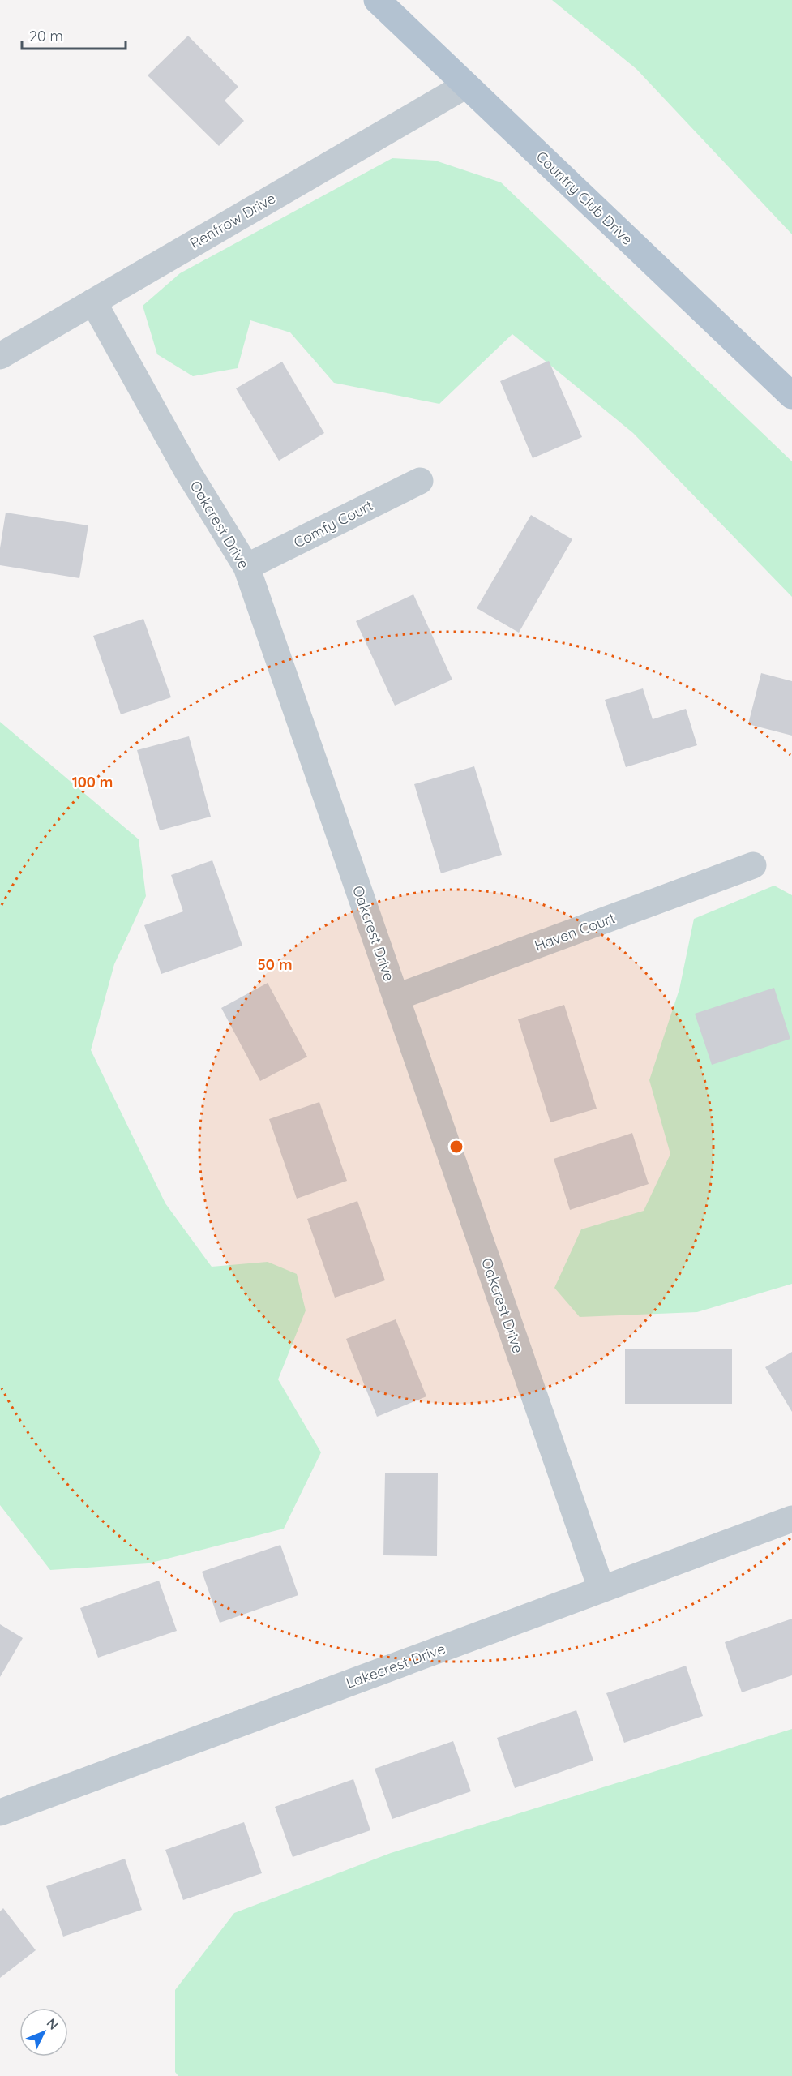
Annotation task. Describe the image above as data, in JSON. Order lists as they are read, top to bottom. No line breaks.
{"streets":{"main road":["Country Club Drive"],"street":["Renfrow Drive","Comfy Court","Oakcrest Drive","Haven Court","Lakecrest Drive"]},"crossings":[["Country Club Drive","Renfrow Drive"],["Renfrow Drive","Oakcrest Drive"],["Comfy Court","Oakcrest Drive"],["Oakcrest Drive","Haven Court"],["Oakcrest Drive","Lakecrest Drive"]],"scale_bar":"20 m","north":"top right","rings":["100 m","50 m"]}
